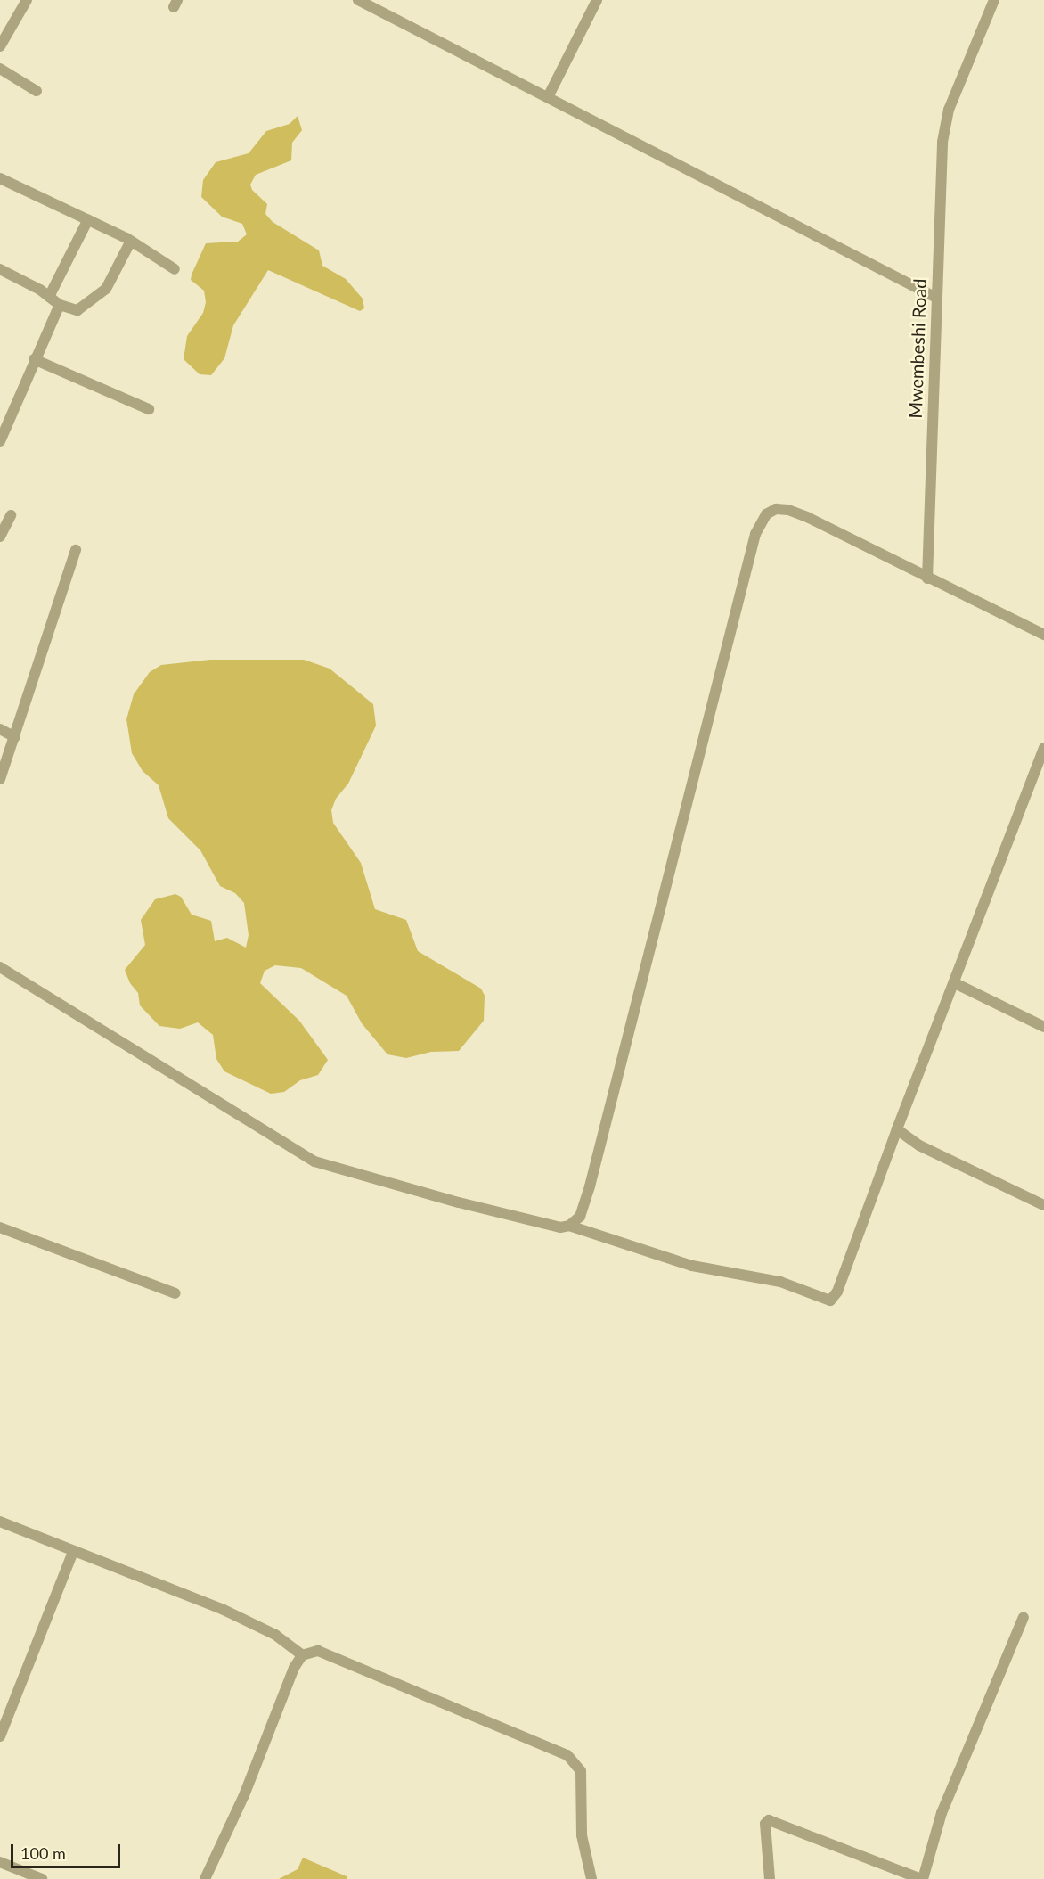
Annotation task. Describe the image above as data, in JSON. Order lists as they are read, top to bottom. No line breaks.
{"streets":{"street":["Mwembeshi Road"]},"scale_bar":"100 m"}
